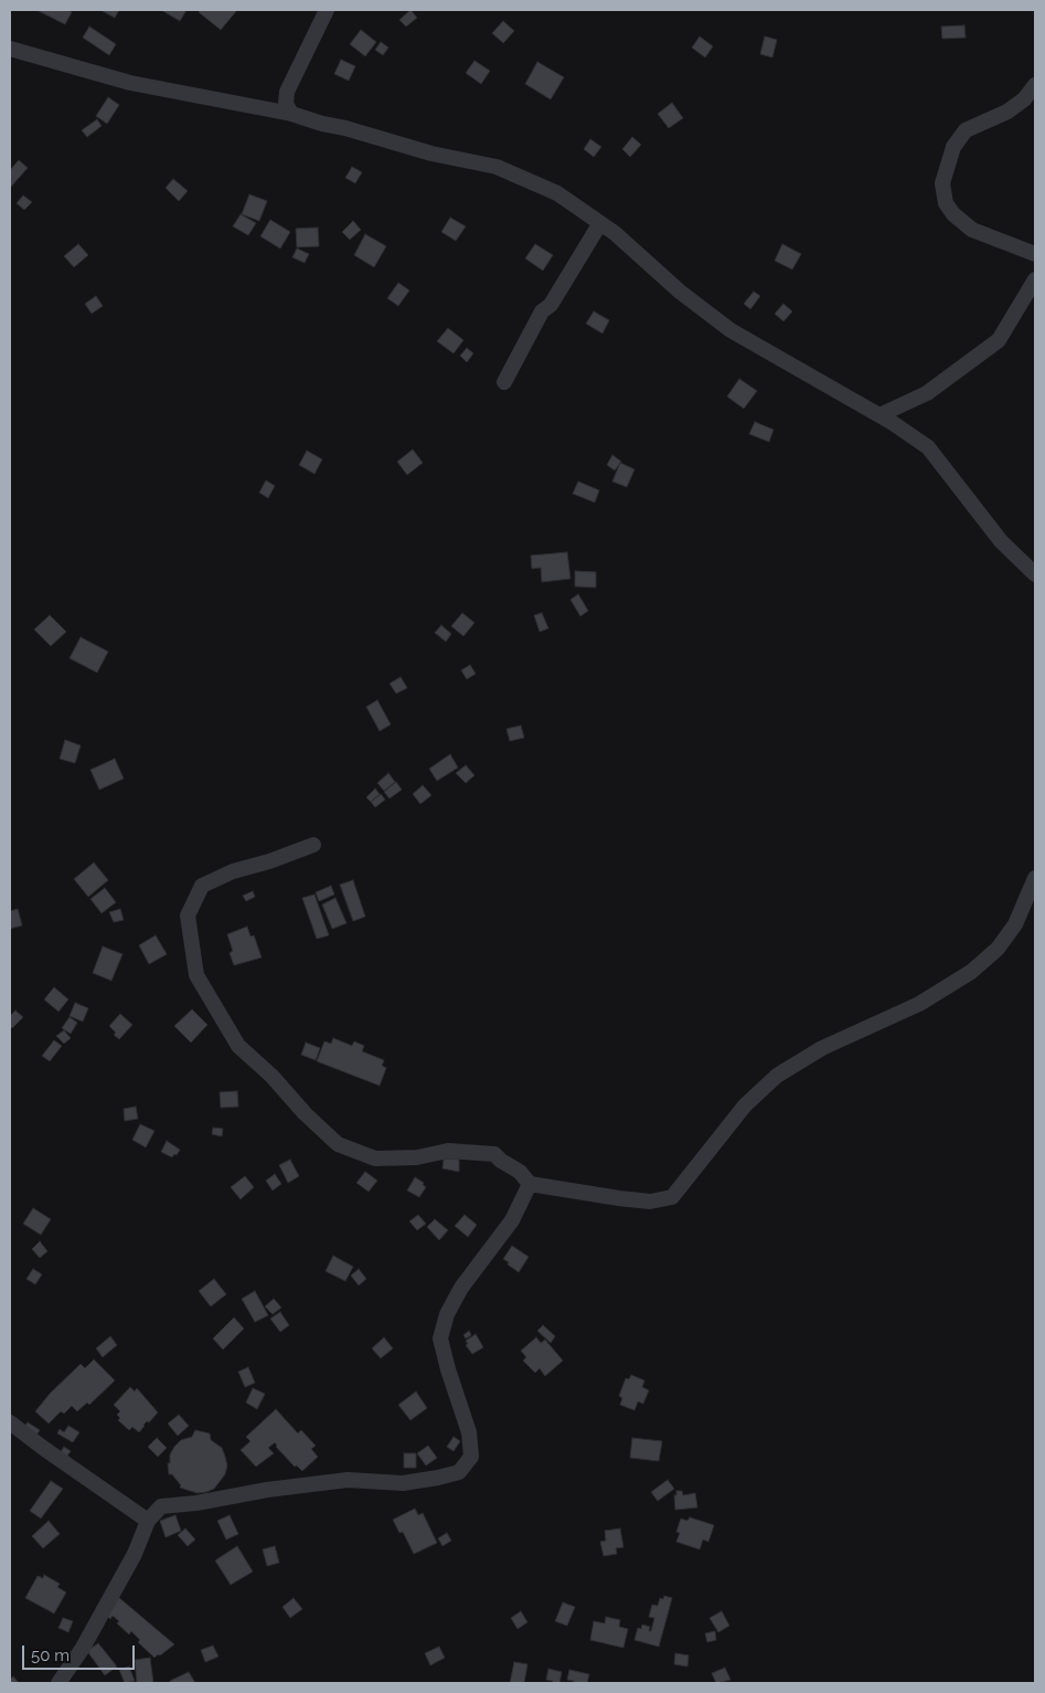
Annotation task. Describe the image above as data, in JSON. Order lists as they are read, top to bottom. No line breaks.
{"scale_bar":"50 m"}
